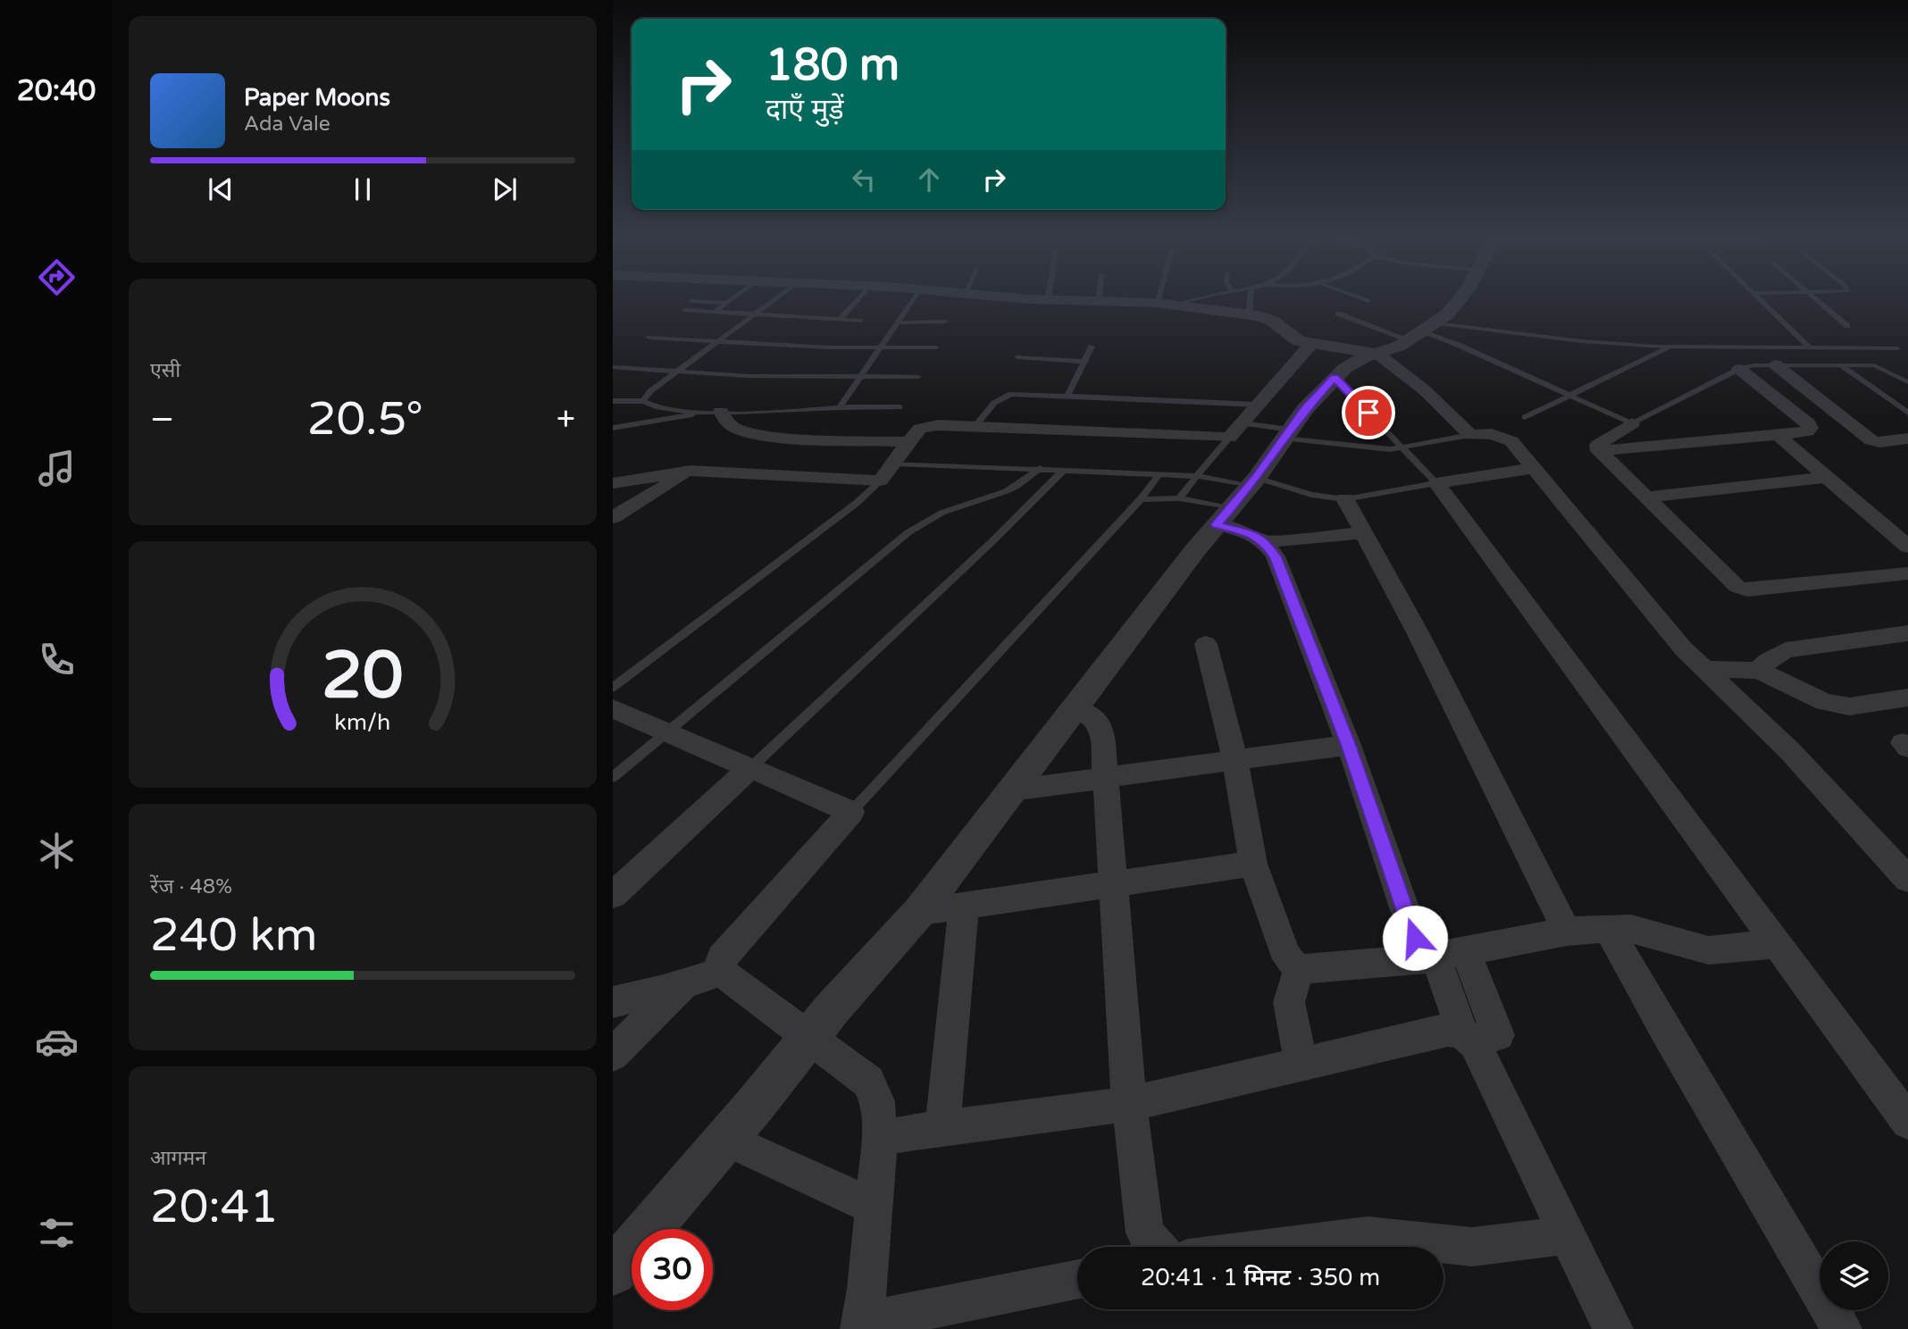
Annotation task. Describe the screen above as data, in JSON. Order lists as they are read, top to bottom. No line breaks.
{"page":{"tabs":"20:40","turn":["180 m","दाएँ मुड़ें"],"song":["Paper Moons","Ada Vale"],"tile":["एसी",["रेंज · 48%","240 km"],["आगमन","20:41"]],"heat":["−","20.5°","+"],"limit":"30","trip":"20:41 · 1 मिनट · 350 m","gauge":["20","km/h"]}}
